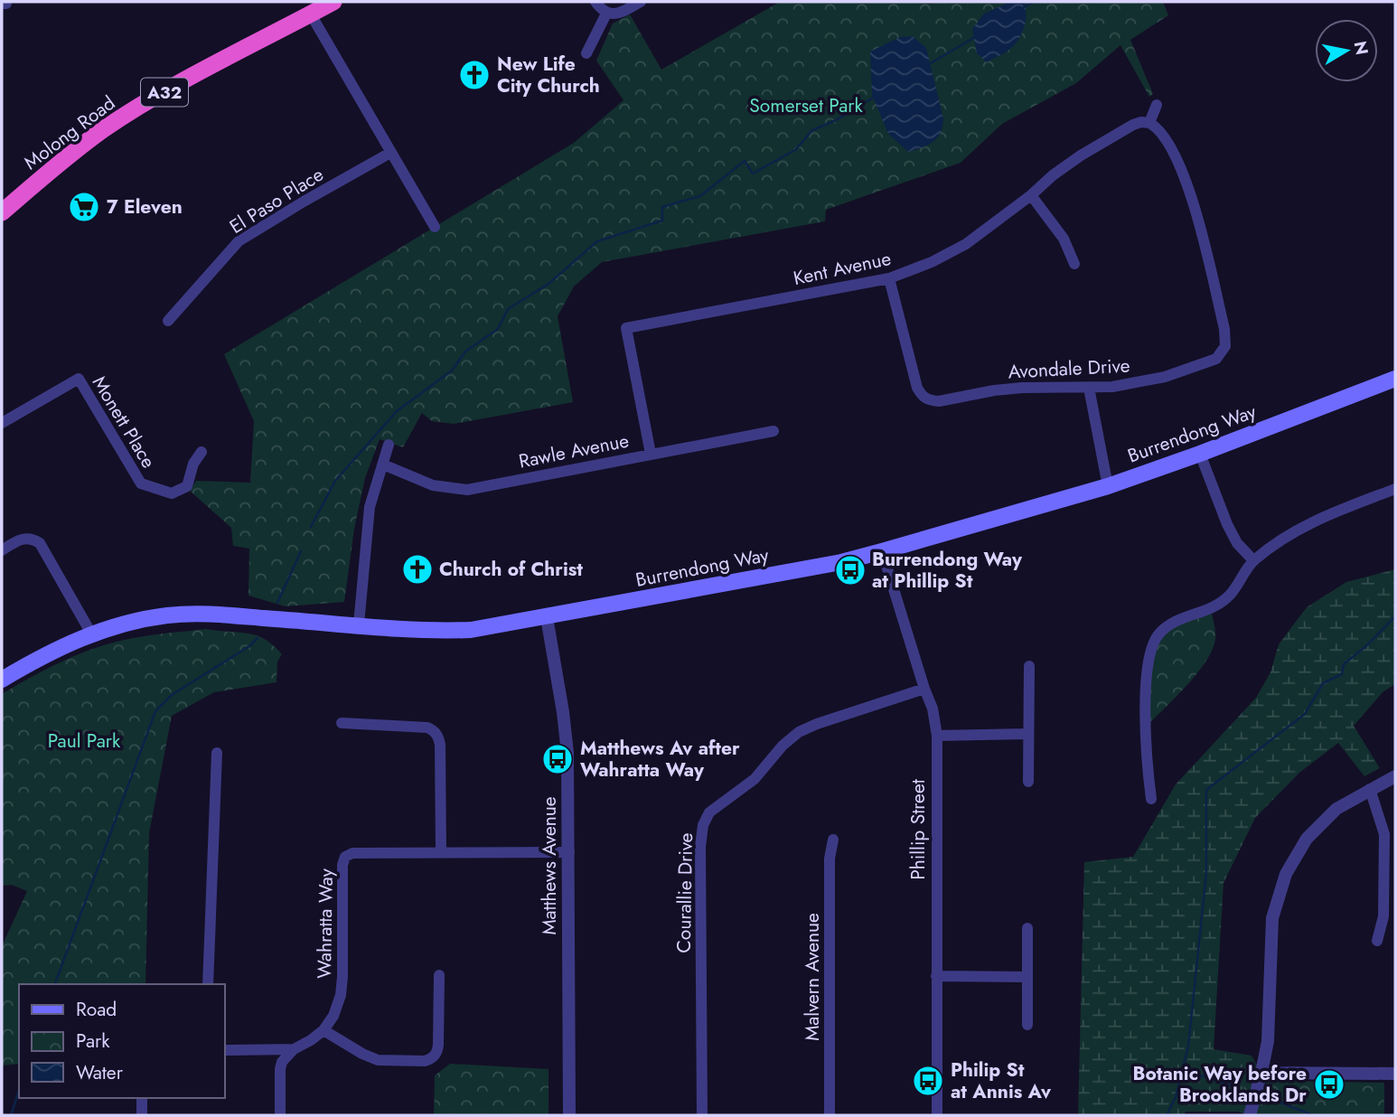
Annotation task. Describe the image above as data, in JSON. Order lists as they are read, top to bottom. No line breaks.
{"streets":{"highway":["A32","Molong Road"],"main road":["Burrendong Way"],"street":["El Paso Place","Kent Avenue","Avondale Drive","Monett Place","Rawle Avenue","Phillip Street","Matthews Avenue","Courallie Drive","Wahratta Way","Malvern Avenue"]},"crossings":[["Kent Avenue","Avondale Drive"],["Kent Avenue","Rawle Avenue"],["Burrendong Way","Phillip Street"],["Burrendong Way","Matthews Avenue"],["Phillip Street","Courallie Drive"],["Matthews Avenue","Wahratta Way"]],"parks":["Somerset Park","Paul Park"],"places":{"church":["New Life City Church","Church of Christ"],"supermarket":["7 Eleven"],"bus stop":["Burrendong Way at Phillip St","Matthews Av after Wahratta Way","Philip St at Annis Av","Botanic Way before Brooklands Dr"]},"legend":["Road","Park","Water"],"north":"right"}
